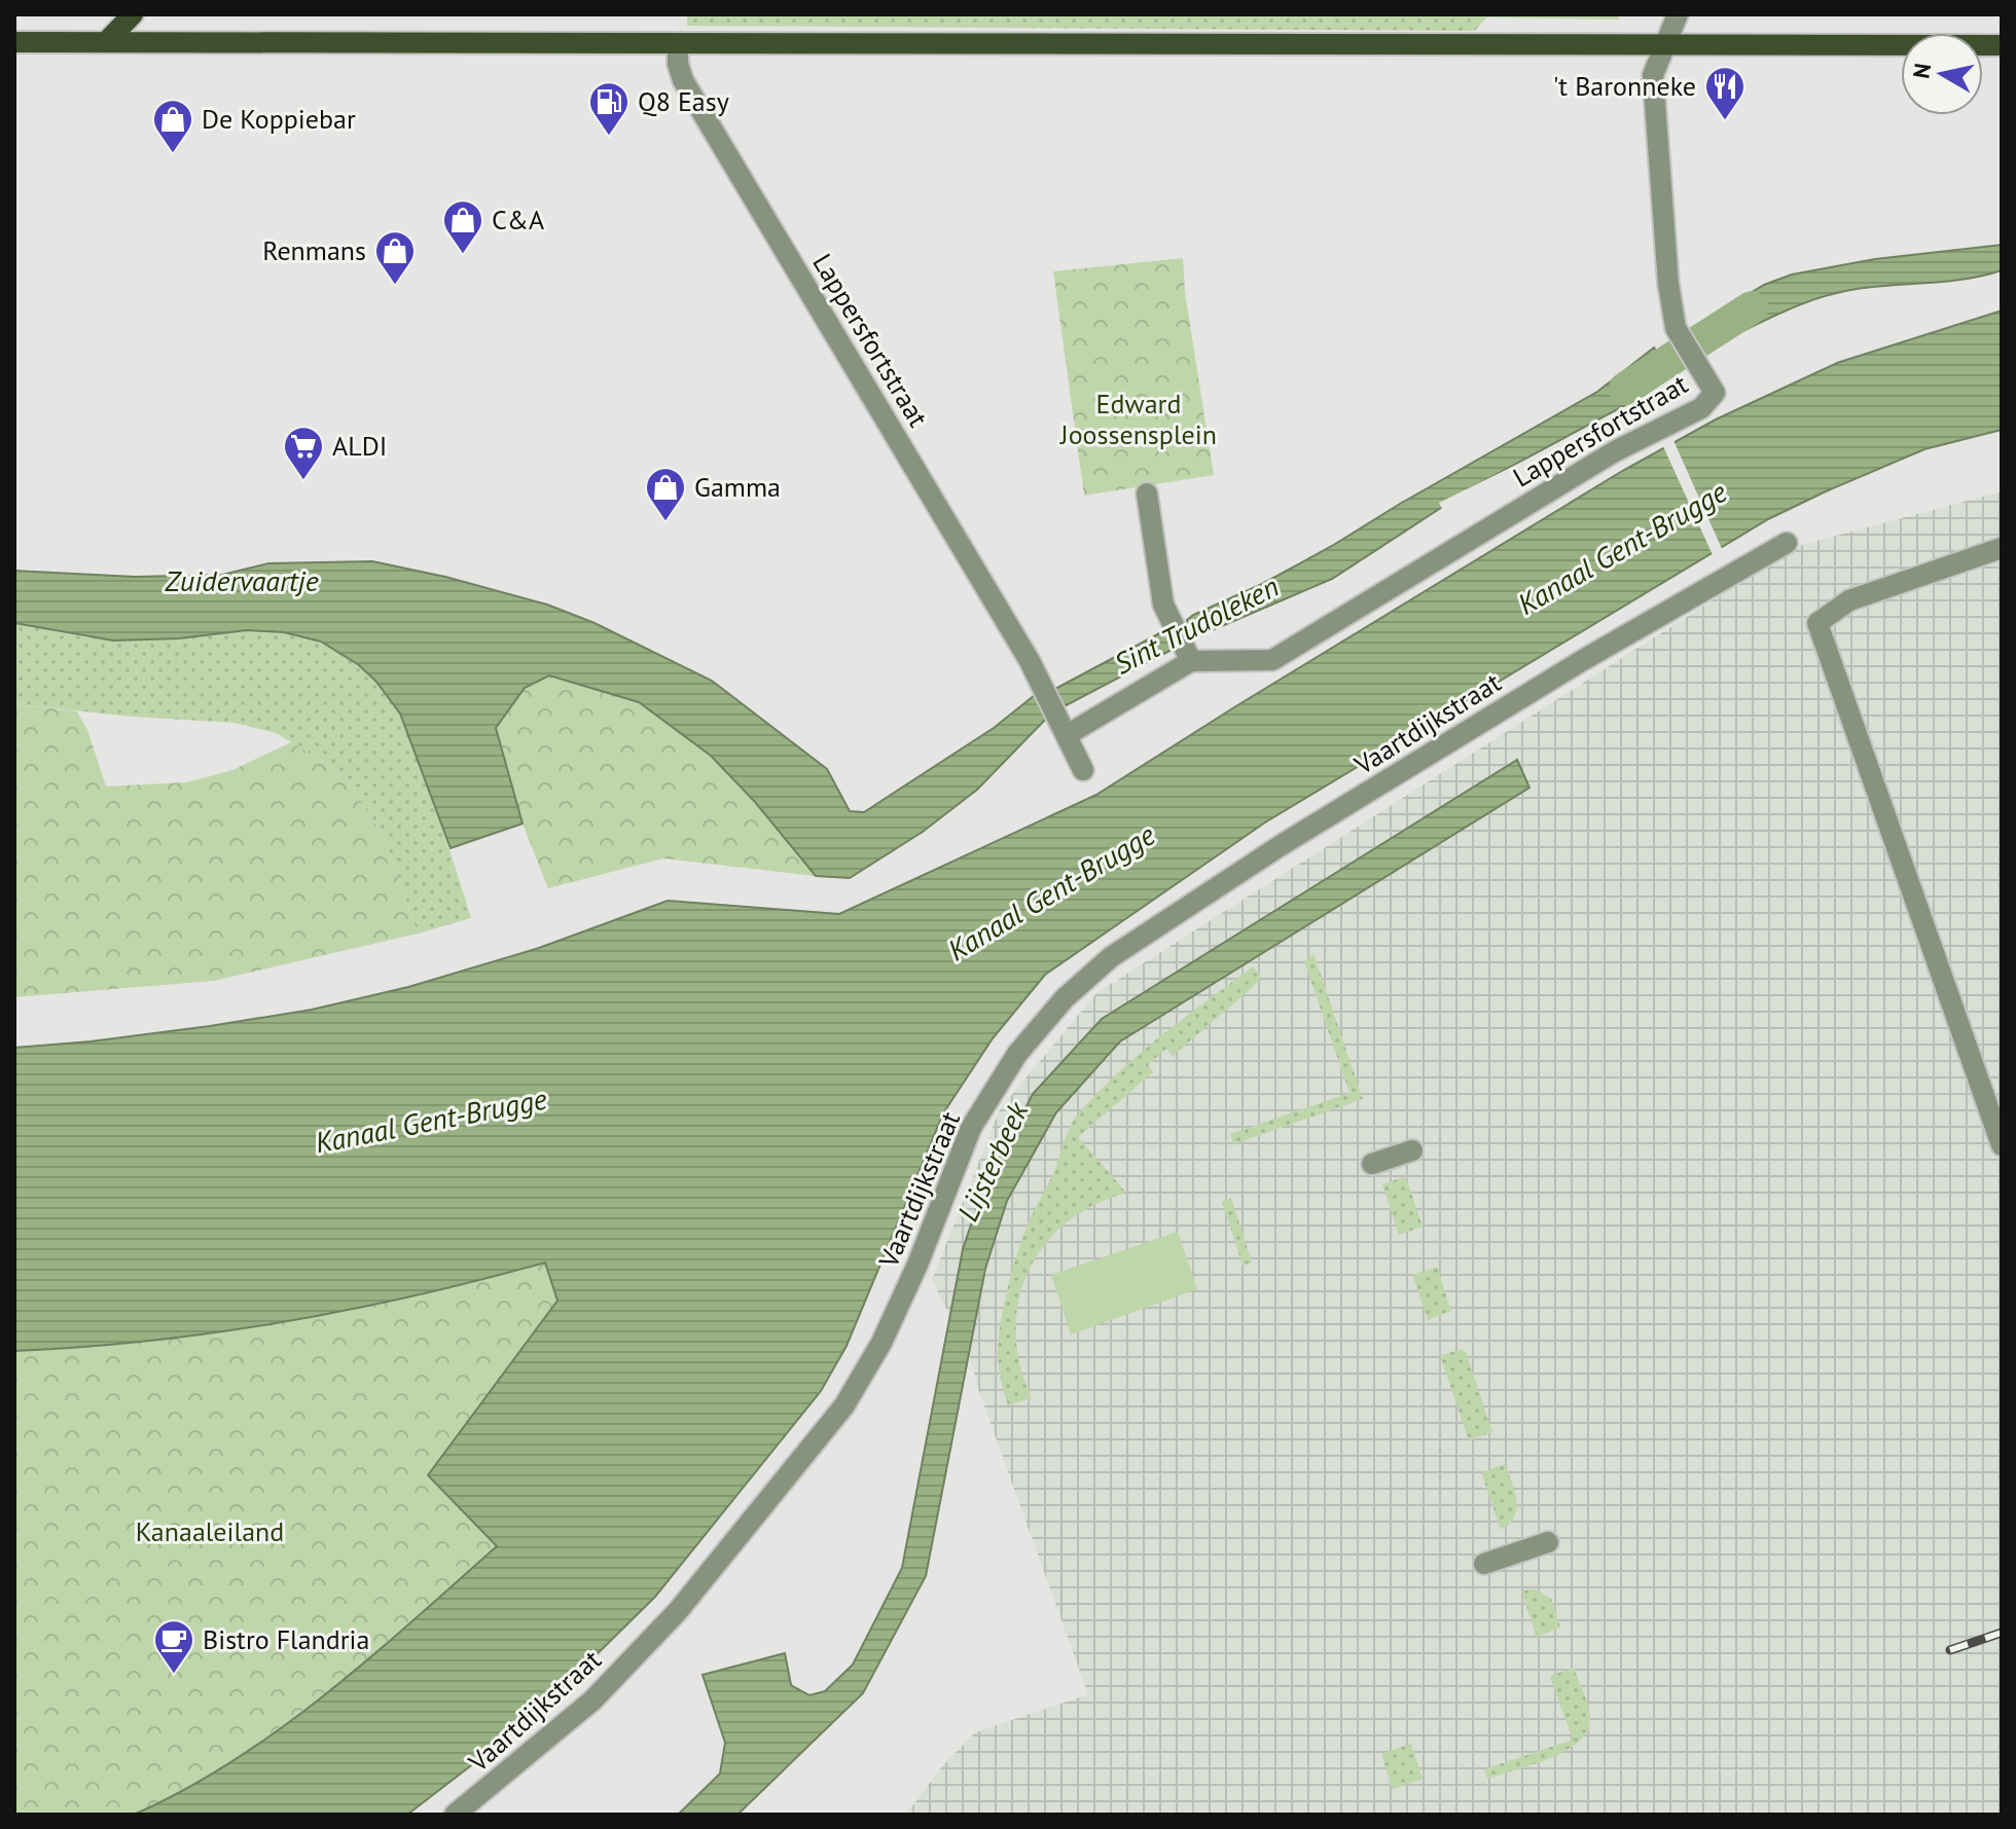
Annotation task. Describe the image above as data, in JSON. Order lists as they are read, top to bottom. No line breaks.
{"streets":{"street":["Lappersfortstraat","Vaartdijkstraat"]},"water":["Kanaal Gent-Brugge","Zuidervaartje","Sint Trudoleken","Lijsterbeek"],"parks":["Edward Joossensplein","Kanaaleiland"],"places":{"restaurant":["'t Baronneke"],"fuel station":["Q8 Easy"],"shop":["De Koppiebar","C&A","Renmans","Gamma"],"supermarket":["ALDI"],"cafe":["Bistro Flandria"]},"north":"left"}
